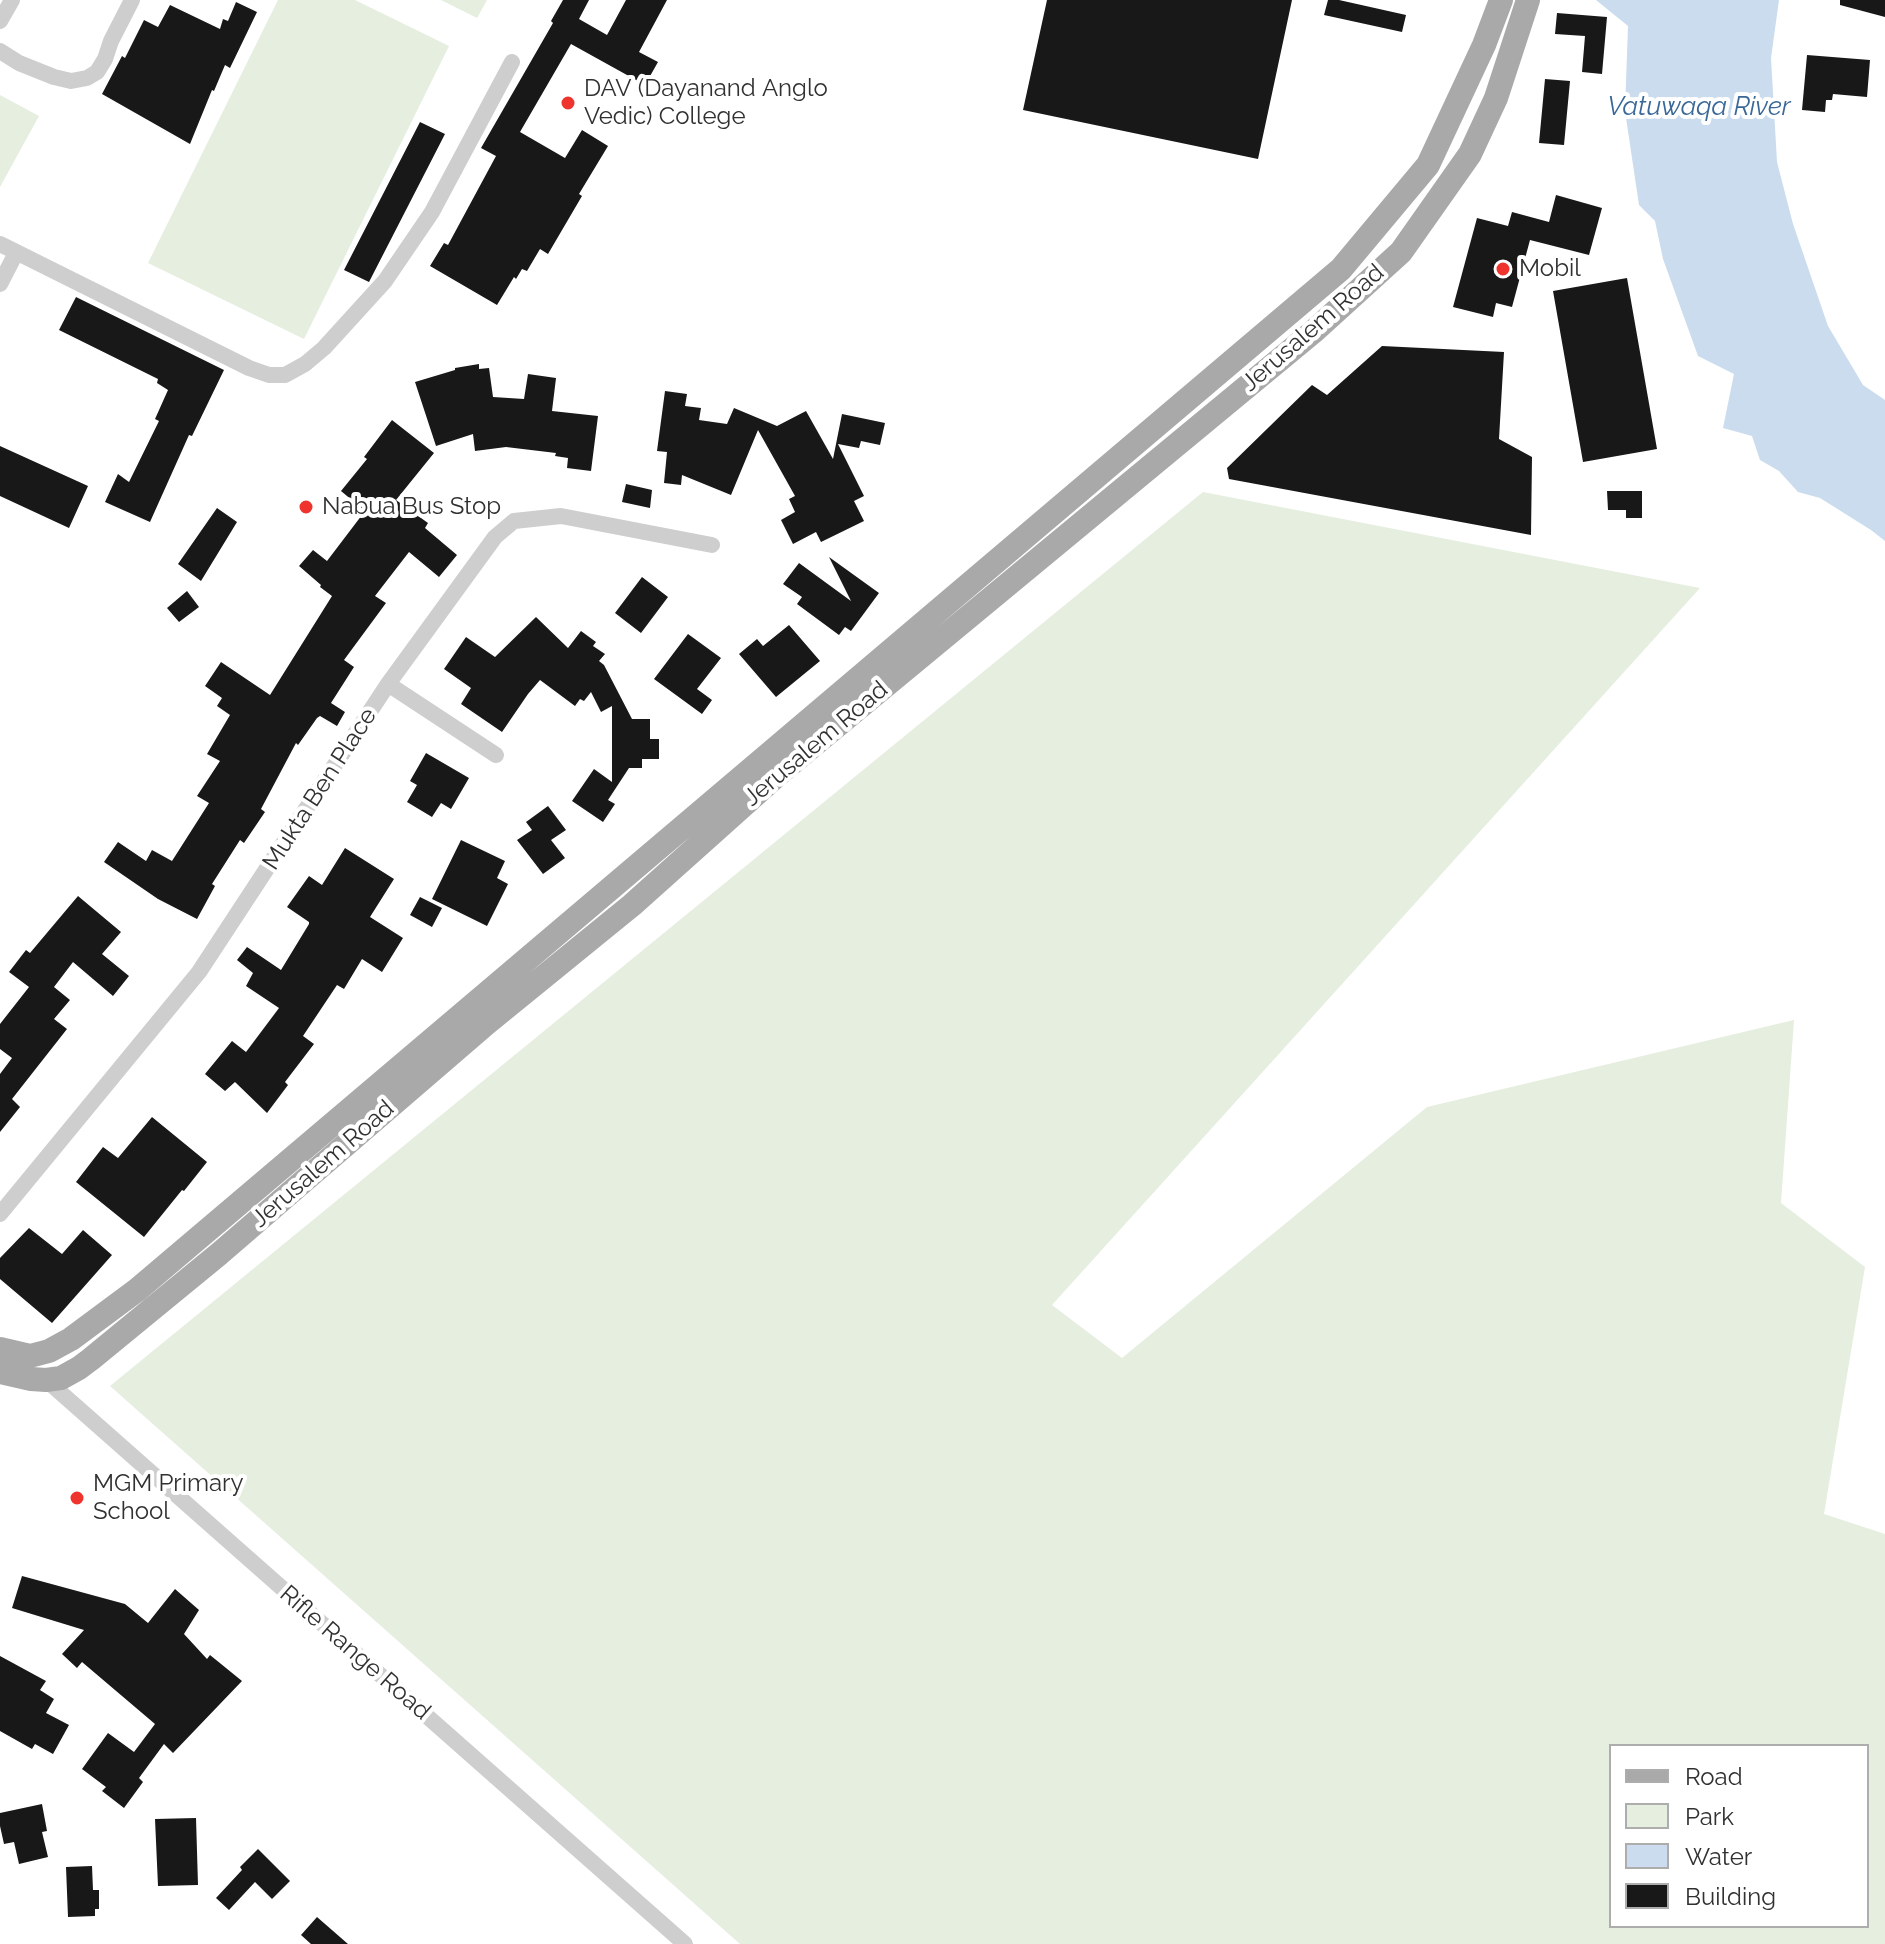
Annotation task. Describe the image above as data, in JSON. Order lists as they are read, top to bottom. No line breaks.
{"streets":{"main road":["Jerusalem Road"],"street":["Mukta Ben Place","Rifle Range Road"]},"crossings":[["Jerusalem Road","Rifle Range Road"]],"water":["Vatuwaqa River"],"places":["DAV (Dayanand Anglo Vedic) College","Mobil","Nabua Bus Stop","MGM Primary School"],"legend":["Road","Park","Water","Building"]}
